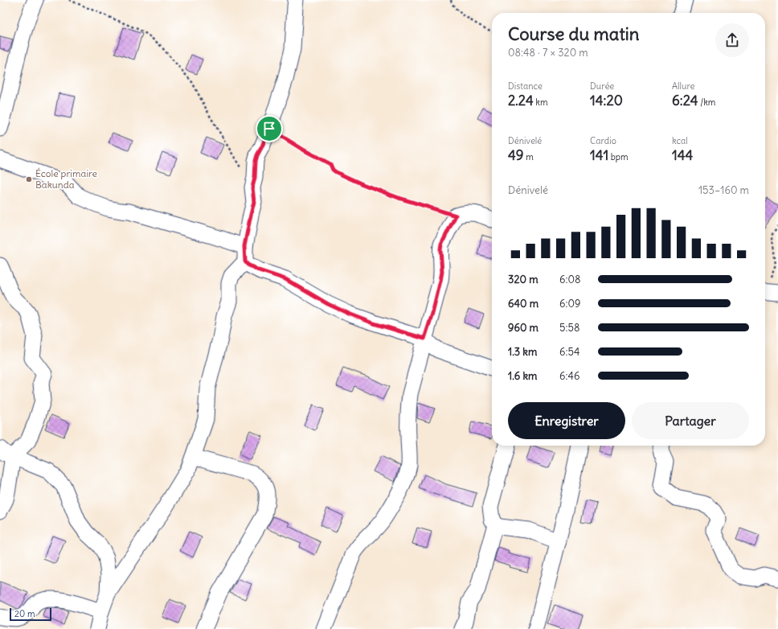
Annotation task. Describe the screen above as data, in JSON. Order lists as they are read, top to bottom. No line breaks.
{"places":["École primaire Bakunda"],"scale_bar":"20 m","page":{"heading":["Course du matin","08:48 · 7 × 320 m"],"stats":[["Distance","2.24 km"],["Durée","14:20"],["Allure","6:24 /km"],["Dénivelé","49 m"],["Cardio","141 bpm"],["kcal","144"]],"chart":["Dénivelé","153–160 m"],"list":[{"name":"320 m","note":"6:08"},{"name":"640 m","note":"6:09"},{"name":"960 m","note":"5:58"},{"name":"1.3 km","note":"6:54"},{"name":"1.6 km","note":"6:46"}],"buttons":["Enregistrer","Partager"],"scale":"20 m"}}
